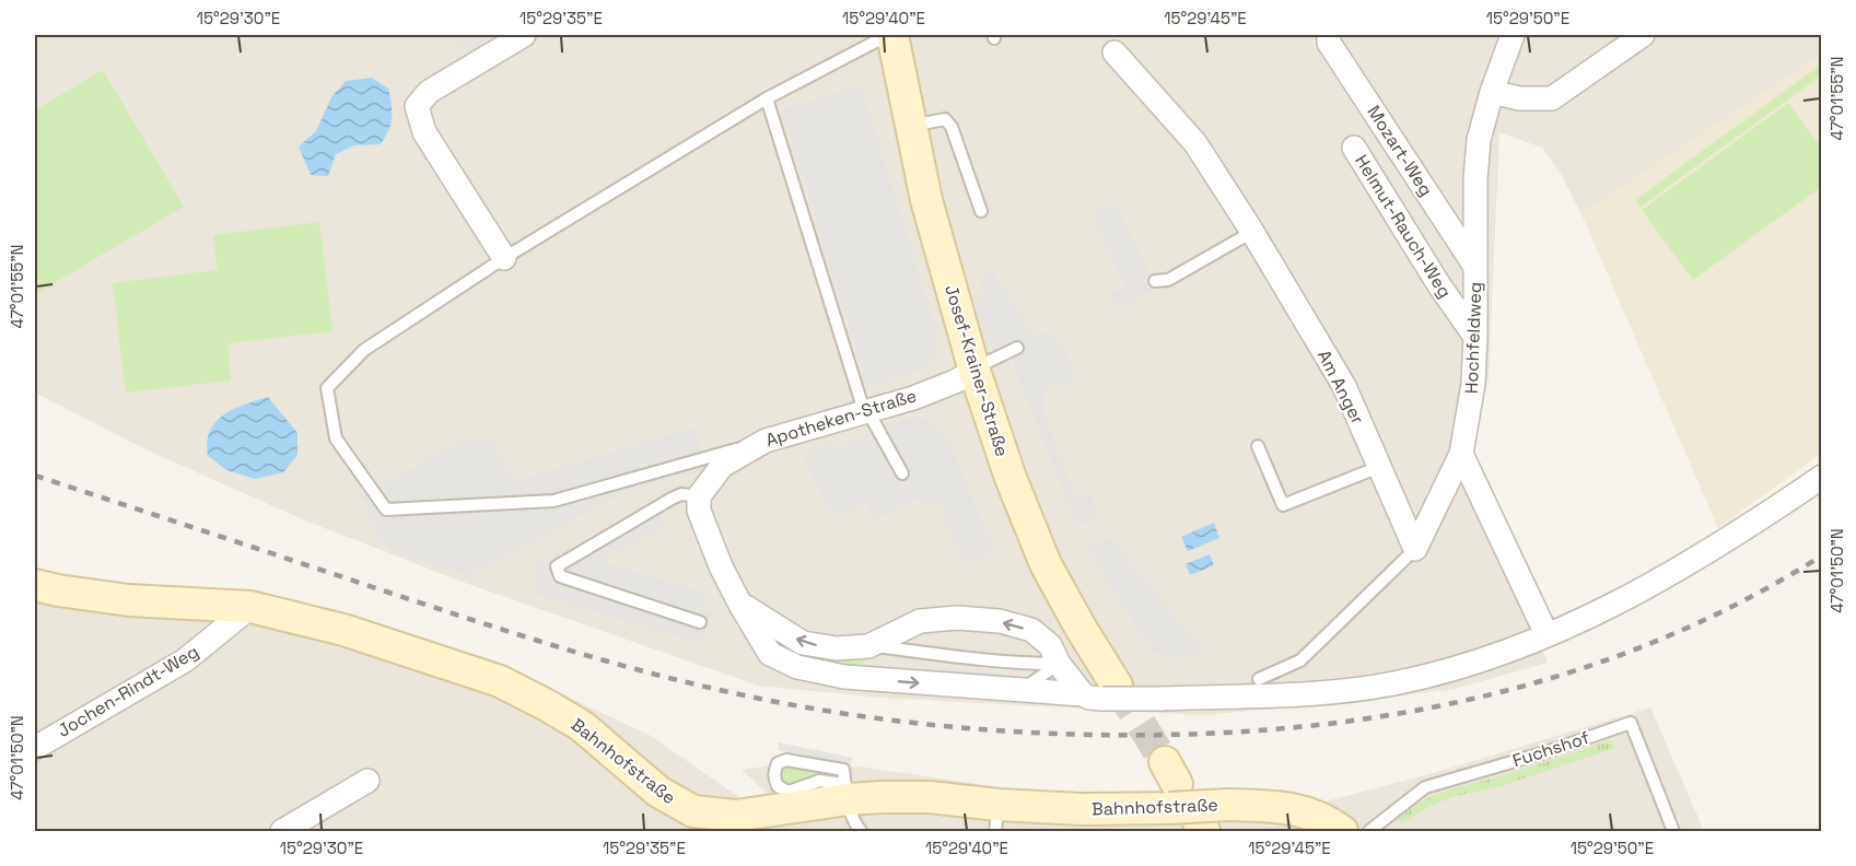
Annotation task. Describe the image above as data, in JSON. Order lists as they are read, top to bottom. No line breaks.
{"streets":{"street":["Mozart-Weg","Helmut-Rauch-Weg","Hochfeldweg","Josef-Krainer-Straße","Am Anger","Apotheken-Straße","Jochen-Rindt-Weg","Bahnhofstraße"],"lane":["Fuchshof"]},"crossings":[["Mozart-Weg","Hochfeldweg"],["Helmut-Rauch-Weg","Hochfeldweg"],["Hochfeldweg","Am Anger"],["Josef-Krainer-Straße","Apotheken-Straße"],["Jochen-Rindt-Weg","Bahnhofstraße"]],"coordinates":["15°29'30\"E","15°29'35\"E","15°29'40\"E","15°29'45\"E","15°29'50\"E","47°01'55\"N","47°01'50\"N"]}
